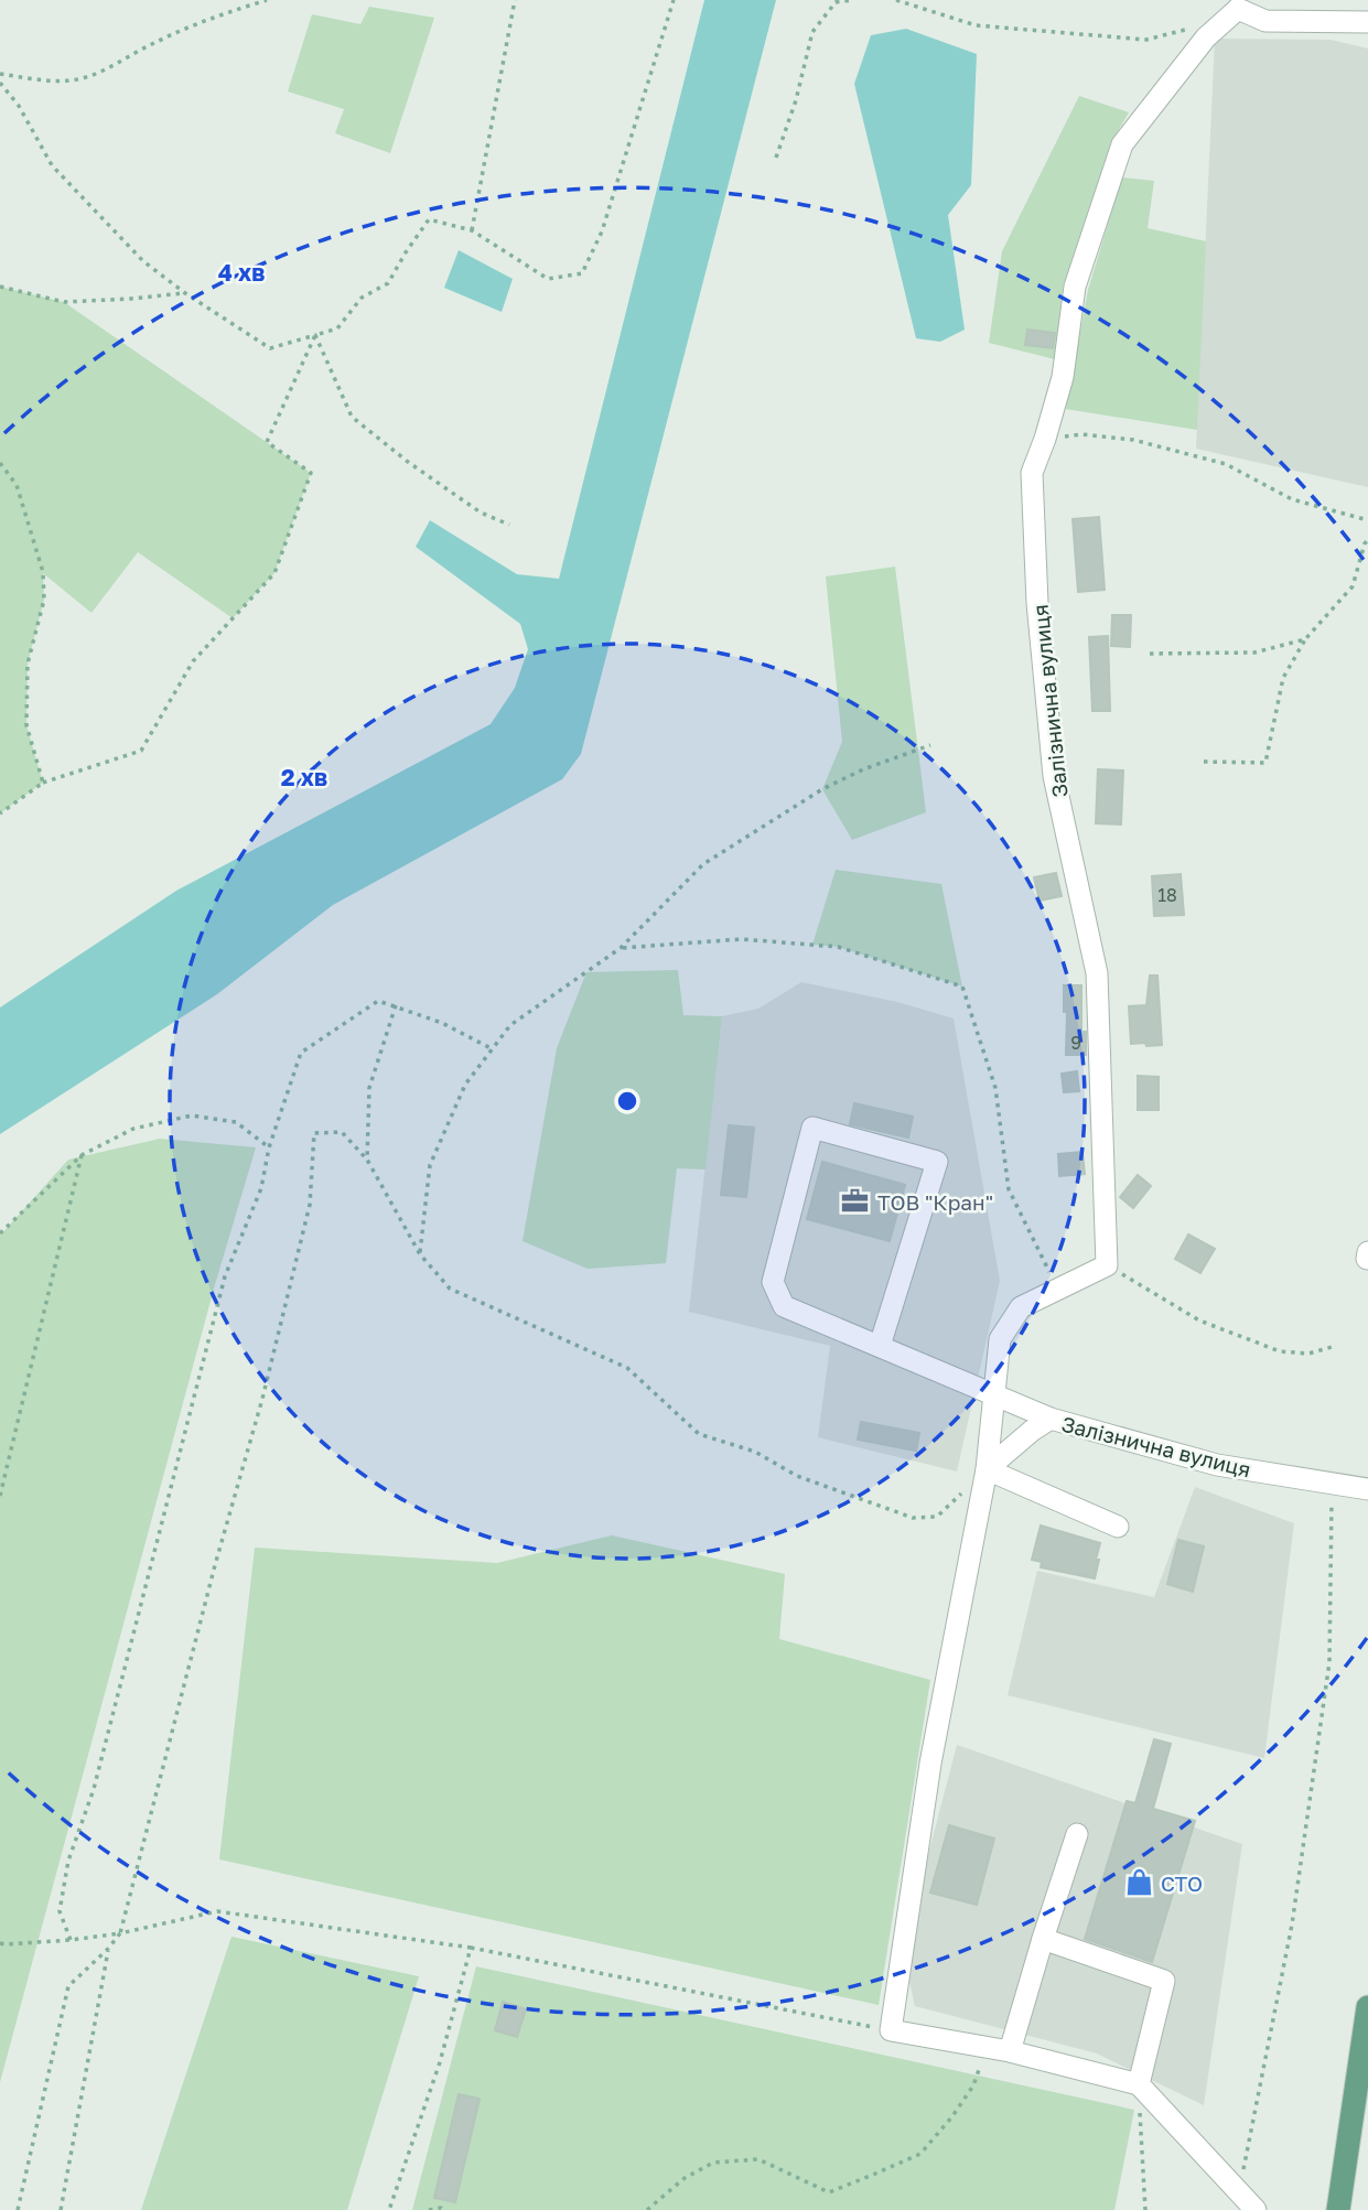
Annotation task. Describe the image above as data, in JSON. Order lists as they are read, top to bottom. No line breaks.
{"streets":{"street":["Залізнична вулиця"]},"places":{"office":["ТОВ \"Кран\""],"shop":["СТО"]},"house_numbers":["18","9"],"rings":["4 хв","2 хв"]}
